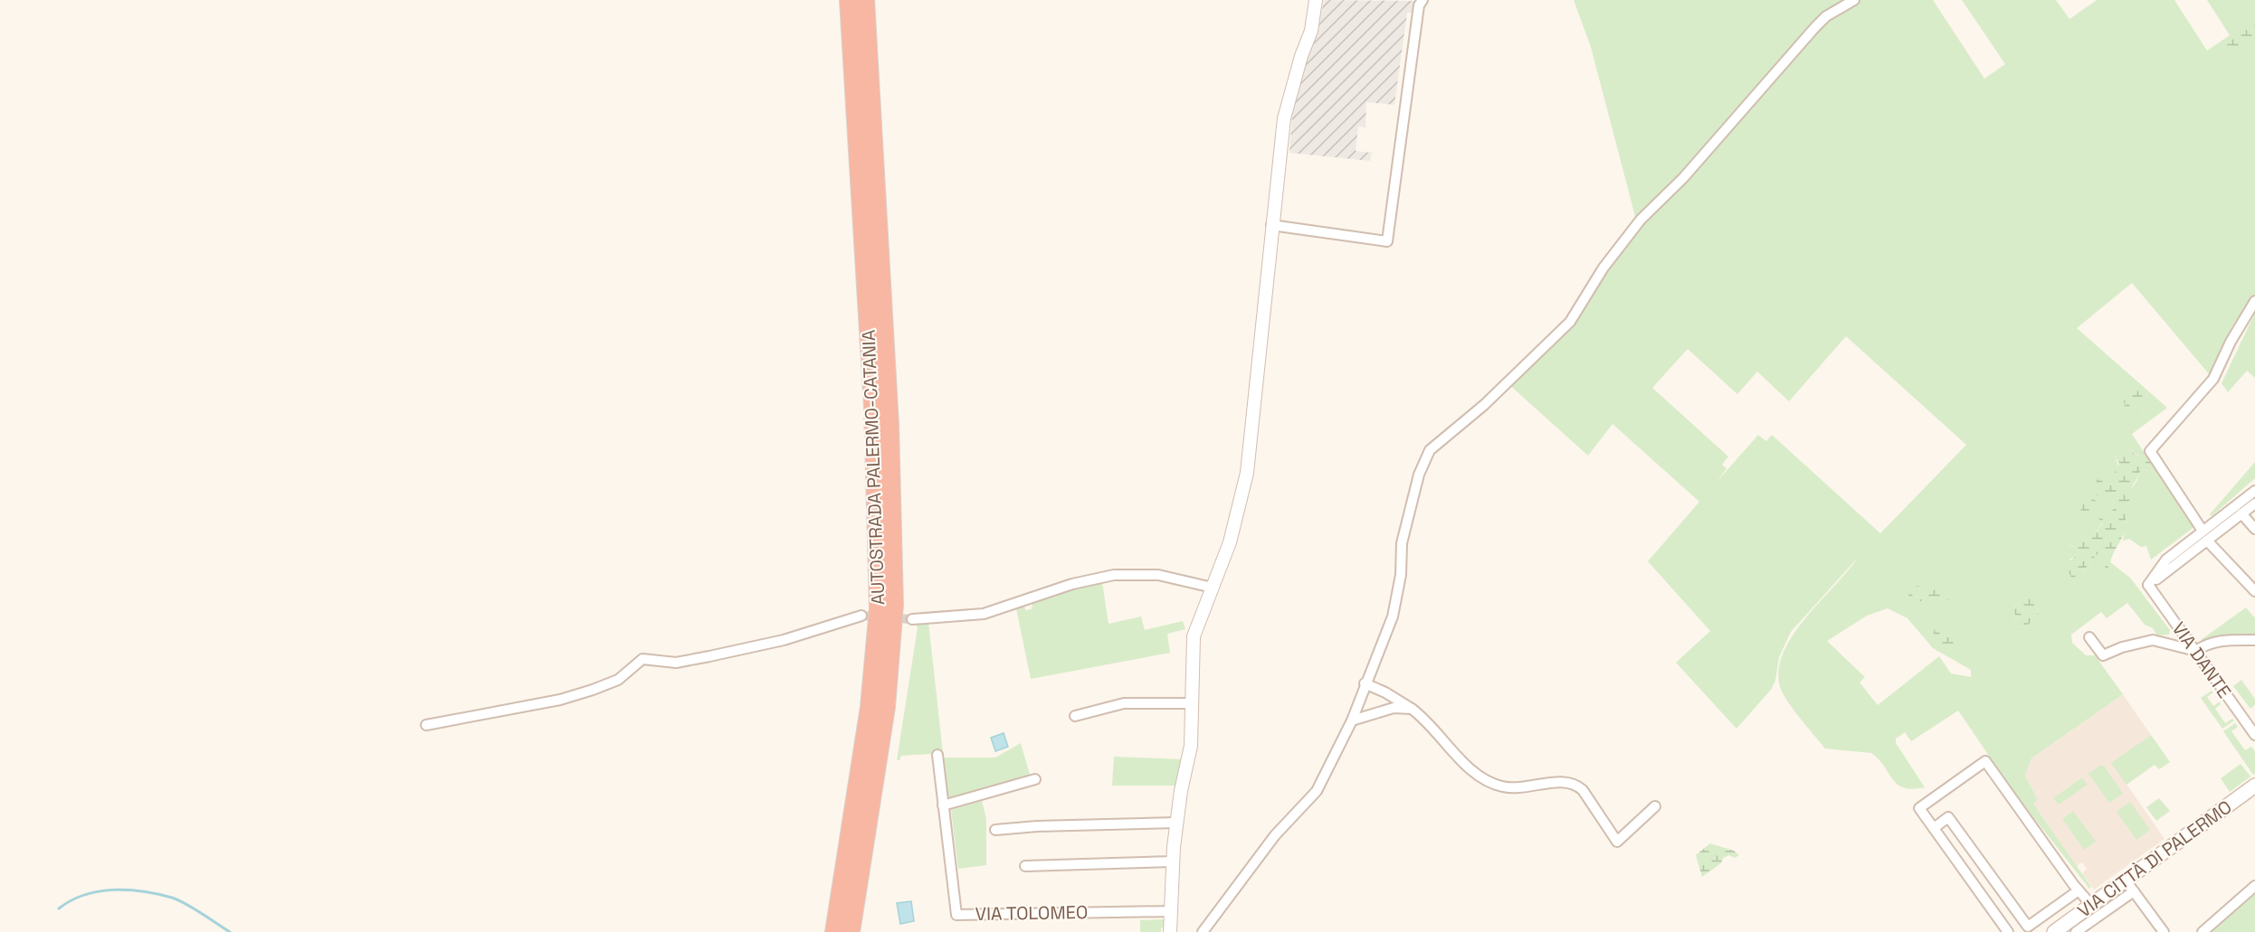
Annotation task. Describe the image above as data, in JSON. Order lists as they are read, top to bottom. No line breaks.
{"streets":{"highway":["AUTOSTRADA PALERMO-CATANIA"],"main road":["VIA CITTÀ DI PALERMO"],"street":["VIA DANTE","VIA TOLOMEO"]}}
